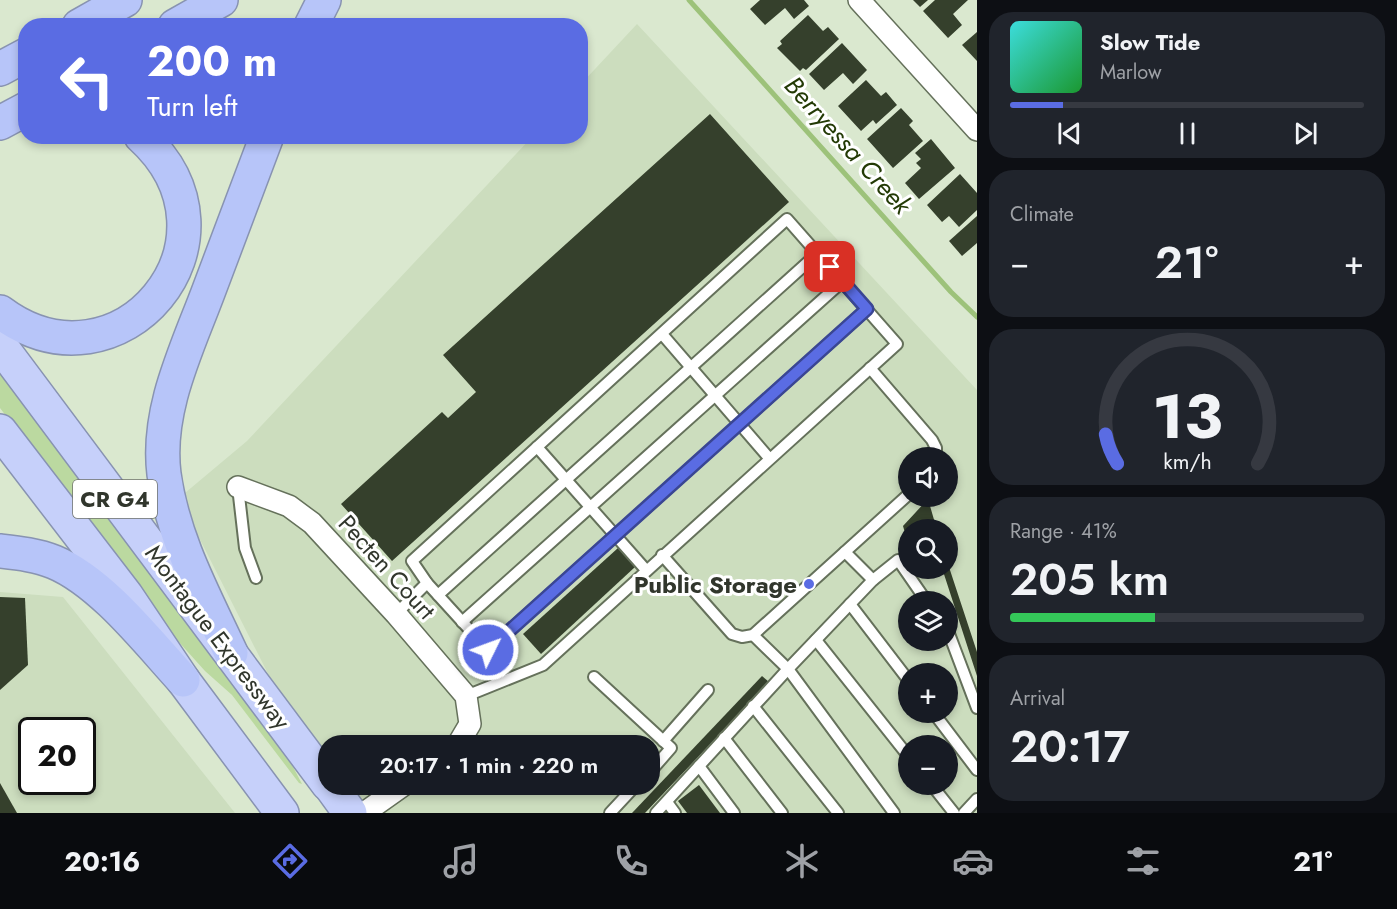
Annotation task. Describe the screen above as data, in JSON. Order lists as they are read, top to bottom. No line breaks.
{"streets":{"highway":["CR G4","Montague Expressway"],"street":["Pecten Court"]},"water":["Berryessa Creek"],"places":["Public Storage"],"page":{"turn":["200 m","Turn left"],"song":["Slow Tide","Marlow"],"tile":["Climate",["Range · 41%","205 km"],["Arrival","20:17"]],"heat":["−","21°","+"],"map_buttons":["+","−"],"limit":"20","trip":"20:17 · 1 min · 220 m","tabs":["20:16","21°"],"gauge":["13","km/h"]}}
